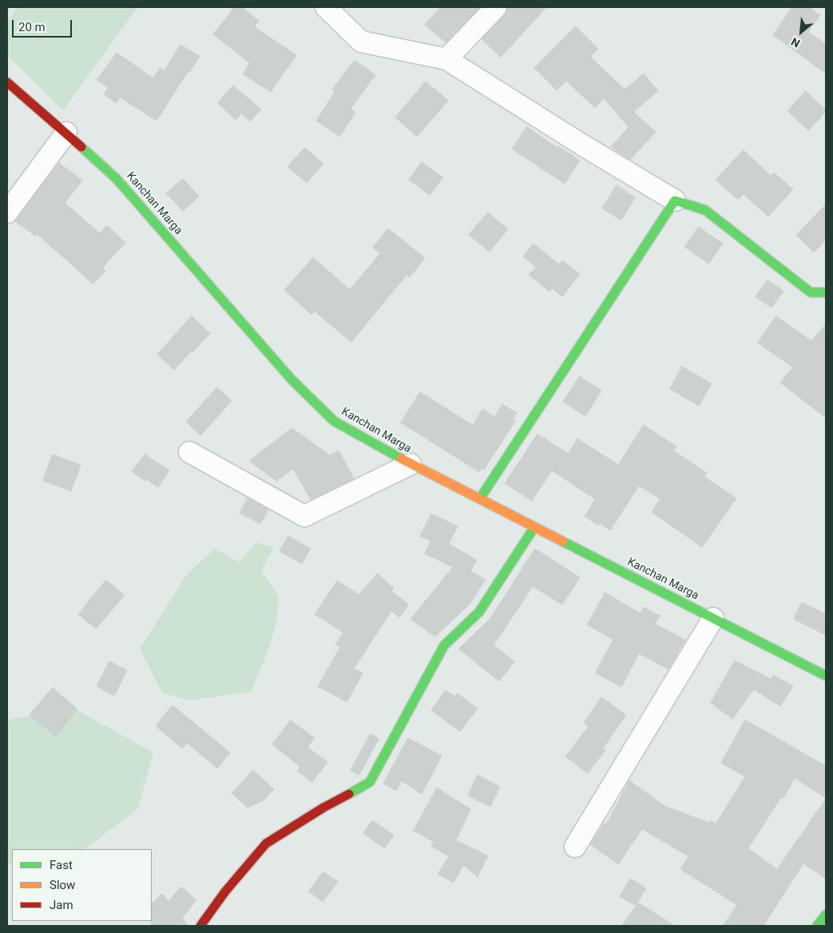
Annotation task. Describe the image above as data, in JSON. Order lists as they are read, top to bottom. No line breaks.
{"streets":{"street":["Kanchan Marga"]},"legend":["Fast","Slow","Jam"],"scale_bar":"20 m","north":"bottom left"}
